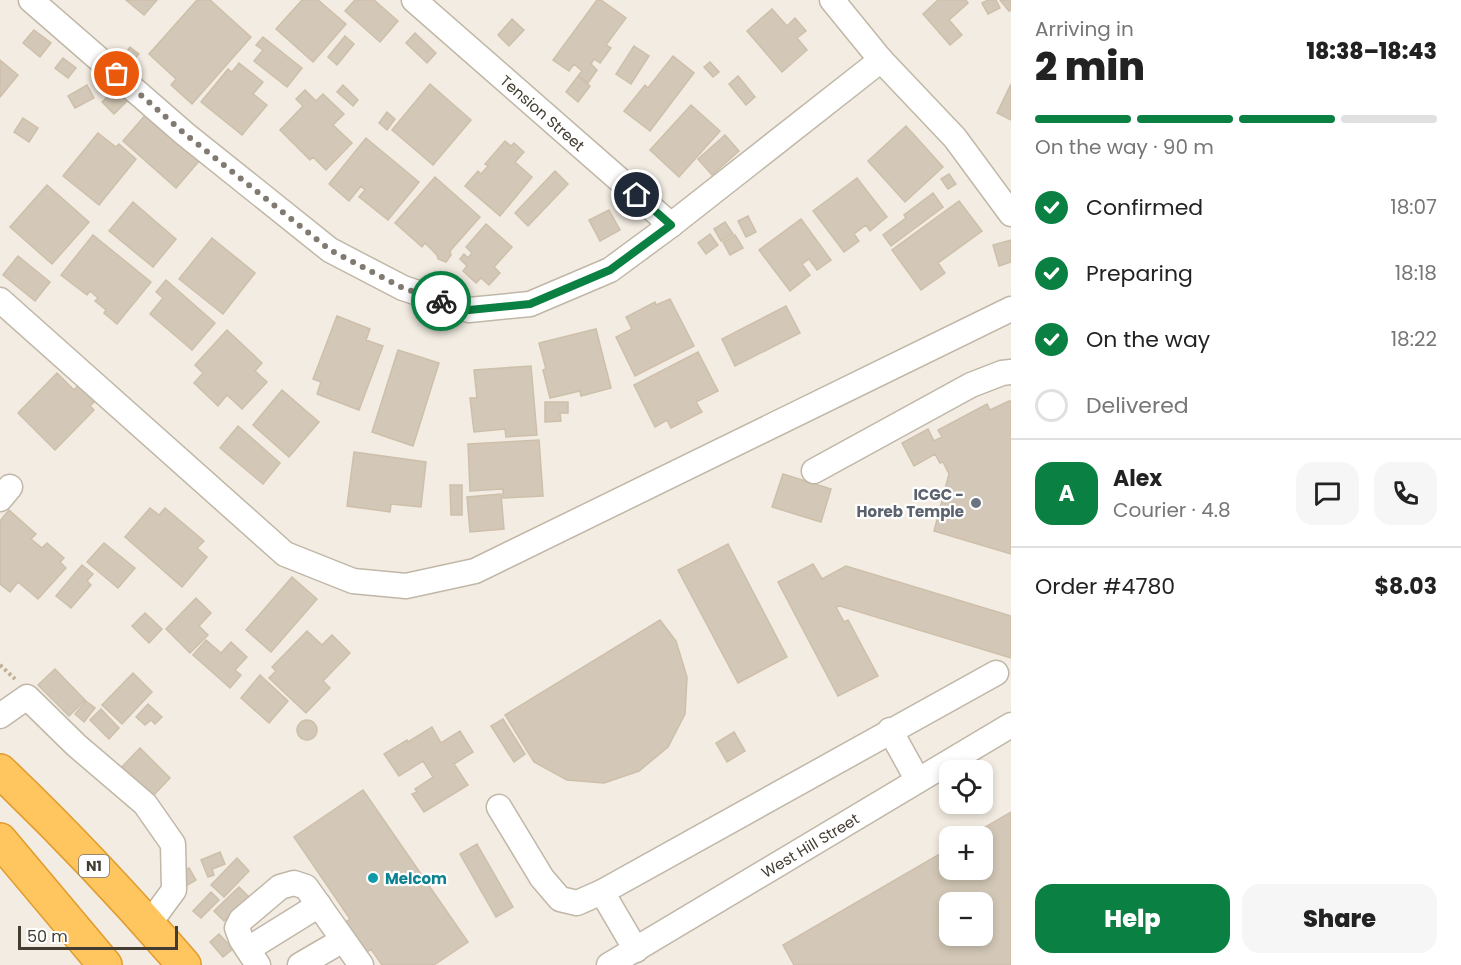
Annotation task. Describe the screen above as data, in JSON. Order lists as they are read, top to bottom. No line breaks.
{"streets":{"highway":["N1"],"street":["Tension Street","West Hill Street"]},"places":["ICGC - Horeb Temple","Melcom"],"scale_bar":"50 m","page":{"heading":["2 min","Arriving in","18:38–18:43"],"panel":["Alex","Courier · 4.8","Order #4780","$8.03"],"bar":"On the way · 90 m","list":[["Confirmed","18:07"],["Preparing","18:18"],["On the way","18:22"],"Delivered"],"round":"A","map_buttons":["+","−"],"buttons":["Help","Share"],"scale":"50 m"}}
